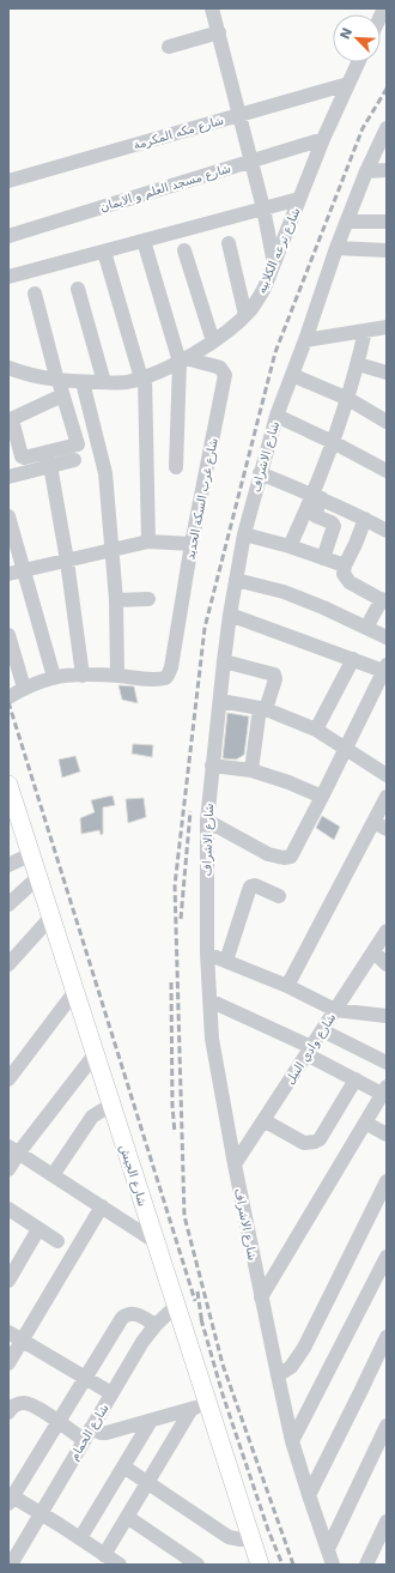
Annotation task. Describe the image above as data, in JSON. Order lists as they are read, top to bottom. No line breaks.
{"streets":{"main road":["شارع الجيش"],"street":["شارع مكه المكرمة","شارع مسجد العلم و الايمان","شارع ترعه الكلابيه","شارع الاشراف","شارع غرب السكة الحديد","شارع وادي النيل","شارع الحمام"]},"crossings":[["شارع مكه المكرمة","شارع ترعه الكلابيه"],["شارع مسجد العلم و الايمان","شارع ترعه الكلابيه"],["شارع ترعه الكلابيه","شارع غرب السكة الحديد"],["شارع الاشراف","شارع وادي النيل"],["شارع الجيش","شارع الحمام"]],"north":"top left"}
